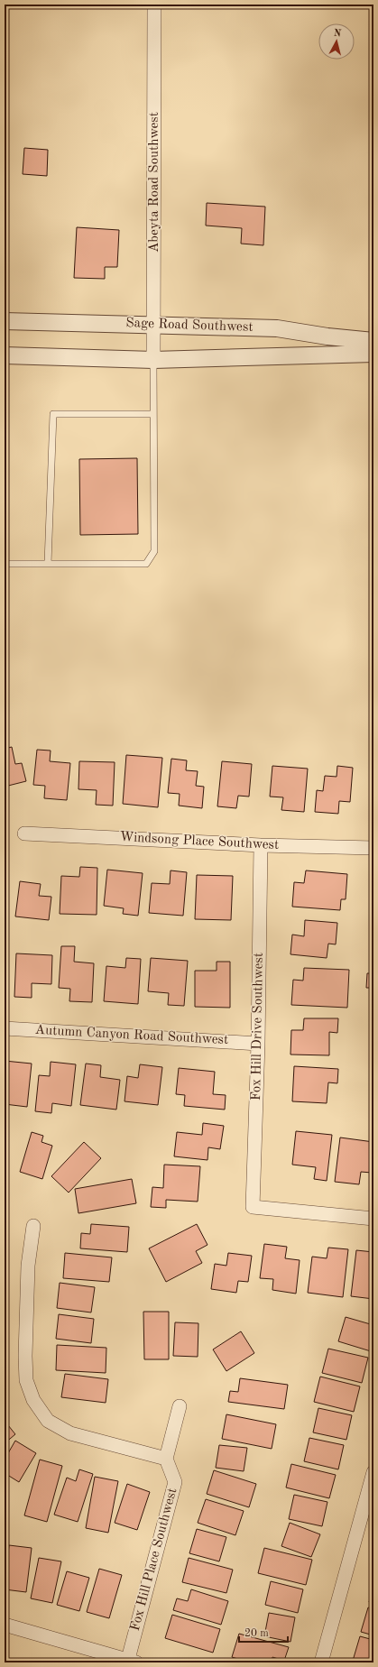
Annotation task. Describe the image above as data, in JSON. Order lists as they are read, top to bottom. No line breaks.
{"streets":{"street":["Abeyta Road Southwest","Sage Road Southwest","Windsong Place Southwest","Fox Hill Drive Southwest","Autumn Canyon Road Southwest","Fox Hill Place Southwest"]},"crossings":[["Abeyta Road Southwest","Sage Road Southwest"],["Windsong Place Southwest","Fox Hill Drive Southwest"],["Fox Hill Drive Southwest","Autumn Canyon Road Southwest"]],"scale_bar":"20 m","north":"top"}
